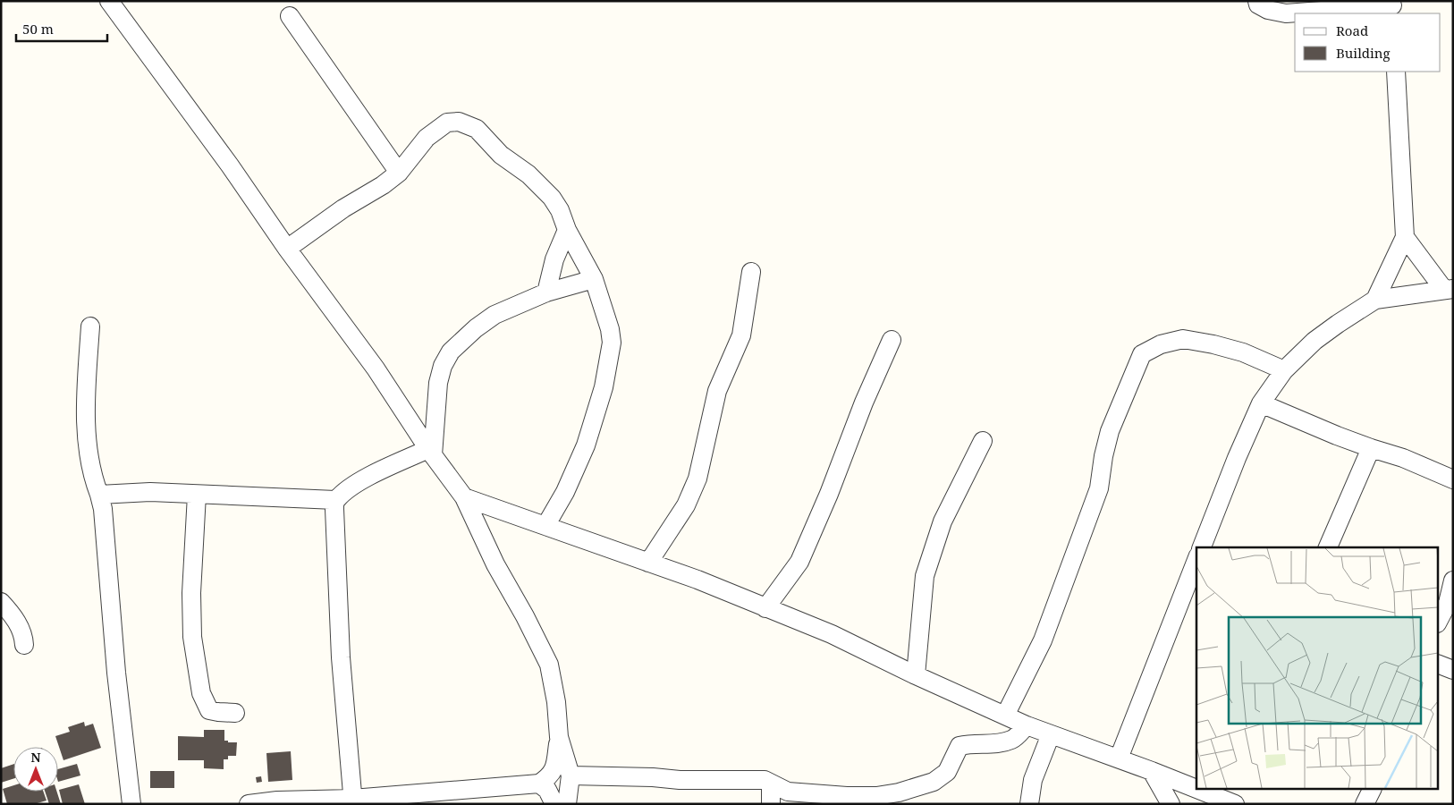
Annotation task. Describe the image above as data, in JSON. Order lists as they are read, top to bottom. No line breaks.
{"legend":["Road","Building"],"scale_bar":"50 m","north":"top"}
